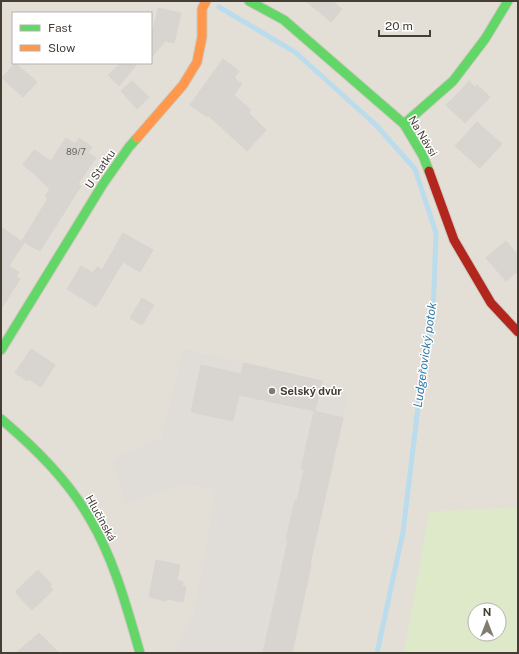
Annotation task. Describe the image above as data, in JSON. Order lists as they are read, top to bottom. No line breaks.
{"streets":{"street":["Na Návsi","U Statku","Hlučínská"]},"water":["Ludgeřovický potok"],"places":["Selský dvůr"],"house_numbers":["89/7"],"legend":["Fast","Slow"],"scale_bar":"20 m","north":"top"}
